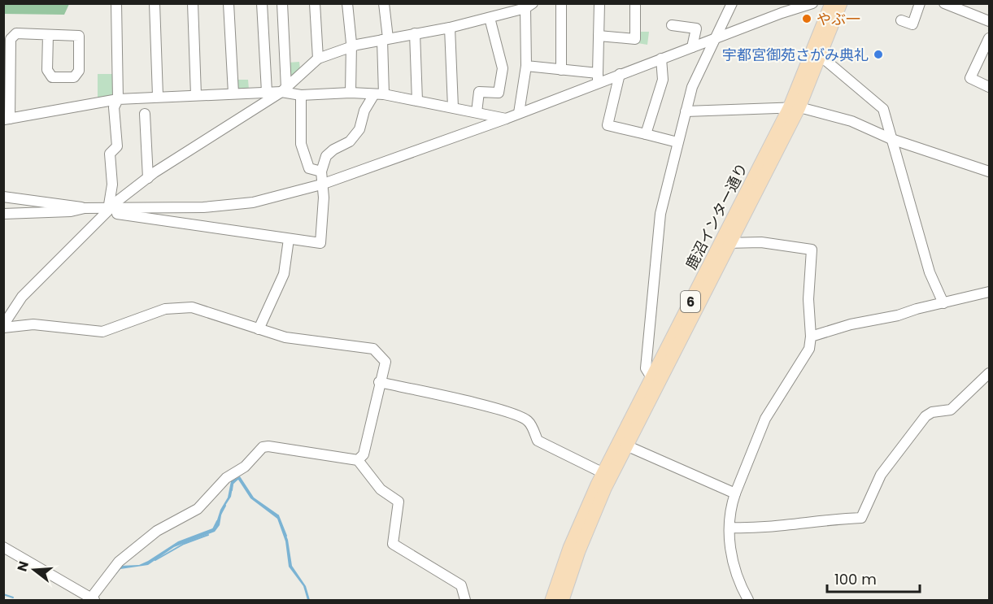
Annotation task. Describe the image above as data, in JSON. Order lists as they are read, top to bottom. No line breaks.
{"streets":{"main road":["鹿沼インター通り","6"]},"places":["やぶ一","宇都宮御苑さがみ典礼"],"scale_bar":"100 m","north":"left"}
